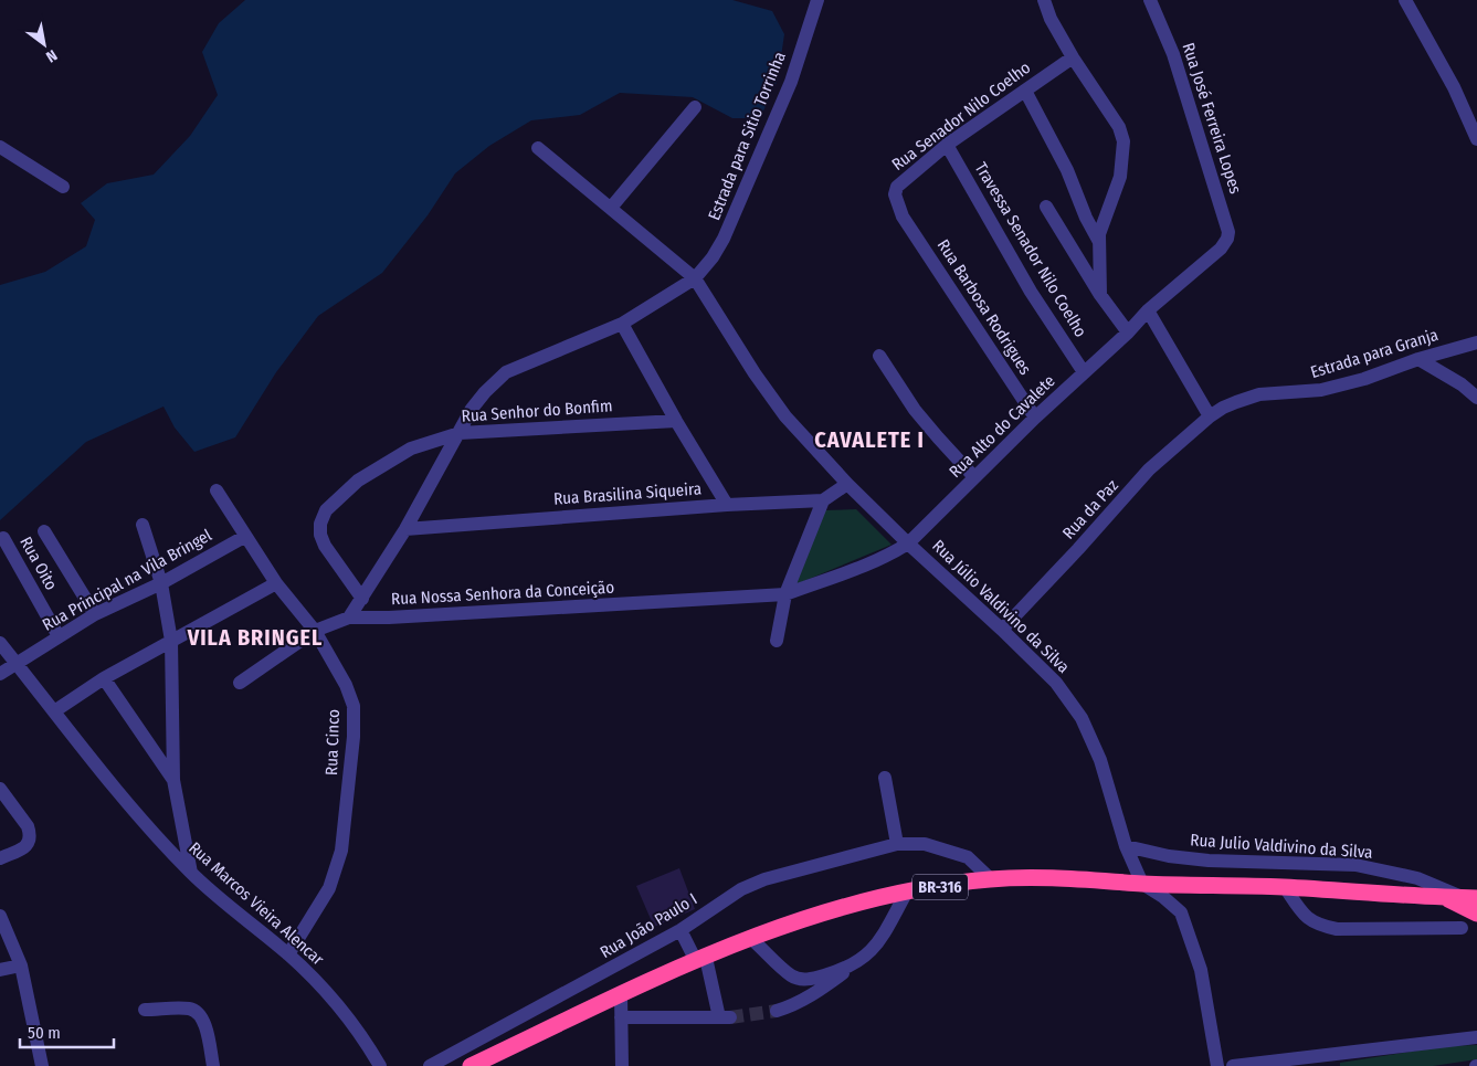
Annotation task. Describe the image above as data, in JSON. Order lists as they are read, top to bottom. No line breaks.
{"streets":{"highway":["BR-316"],"street":["Rua Senador Nilo Coelho","Rua José Ferreira Lopes","Estrada para Sitio Torrinha","Travessa Senador Nilo Coelho","Rua Barbosa Rodrigues","Estrada para Granja","Rua Senhor do Bonfim","Rua Alto do Cavalete","Rua Brasilina Siqueira","Rua da Paz","Rua Oito","Rua Principal na Vila Bringel","Rua Nossa Senhora da Conceição","Rua Júlio Valdivino da Silva","Rua Cinco","Rua Julio Valdivino da Silva","Rua Marcos Vieira Alencar","Rua João Paulo I"]},"crossings":[["Rua Senador Nilo Coelho","Travessa Senador Nilo Coelho"],["Rua Senador Nilo Coelho","Rua Barbosa Rodrigues"],["Rua José Ferreira Lopes","Rua Alto do Cavalete"],["Estrada para Sitio Torrinha","Rua Senhor do Bonfim"],["Estrada para Sitio Torrinha","Rua Brasilina Siqueira"],["Estrada para Sitio Torrinha","Rua Nossa Senhora da Conceição"],["Estrada para Sitio Torrinha","Rua Júlio Valdivino da Silva"],["Travessa Senador Nilo Coelho","Rua Alto do Cavalete"],["Rua Barbosa Rodrigues","Rua Alto do Cavalete"],["Estrada para Granja","Rua da Paz"],["Rua Alto do Cavalete","Rua Nossa Senhora da Conceição"],["Rua Alto do Cavalete","Rua Júlio Valdivino da Silva"],["Rua da Paz","Rua Júlio Valdivino da Silva"],["Rua Oito","Rua Principal na Vila Bringel"],["Rua Principal na Vila Bringel","Rua Cinco"],["Rua Principal na Vila Bringel","Rua Marcos Vieira Alencar"],["Rua Nossa Senhora da Conceição","Rua Cinco"],["Rua Júlio Valdivino da Silva","Rua Julio Valdivino da Silva"],["Rua Júlio Valdivino da Silva","BR-316"],["Rua Cinco","Rua Marcos Vieira Alencar"],["Rua Julio Valdivino da Silva","BR-316"],["BR-316","Rua João Paulo I"]],"districts":["CAVALETE I","VILA BRINGEL"],"scale_bar":"50 m","north":"bottom right"}
